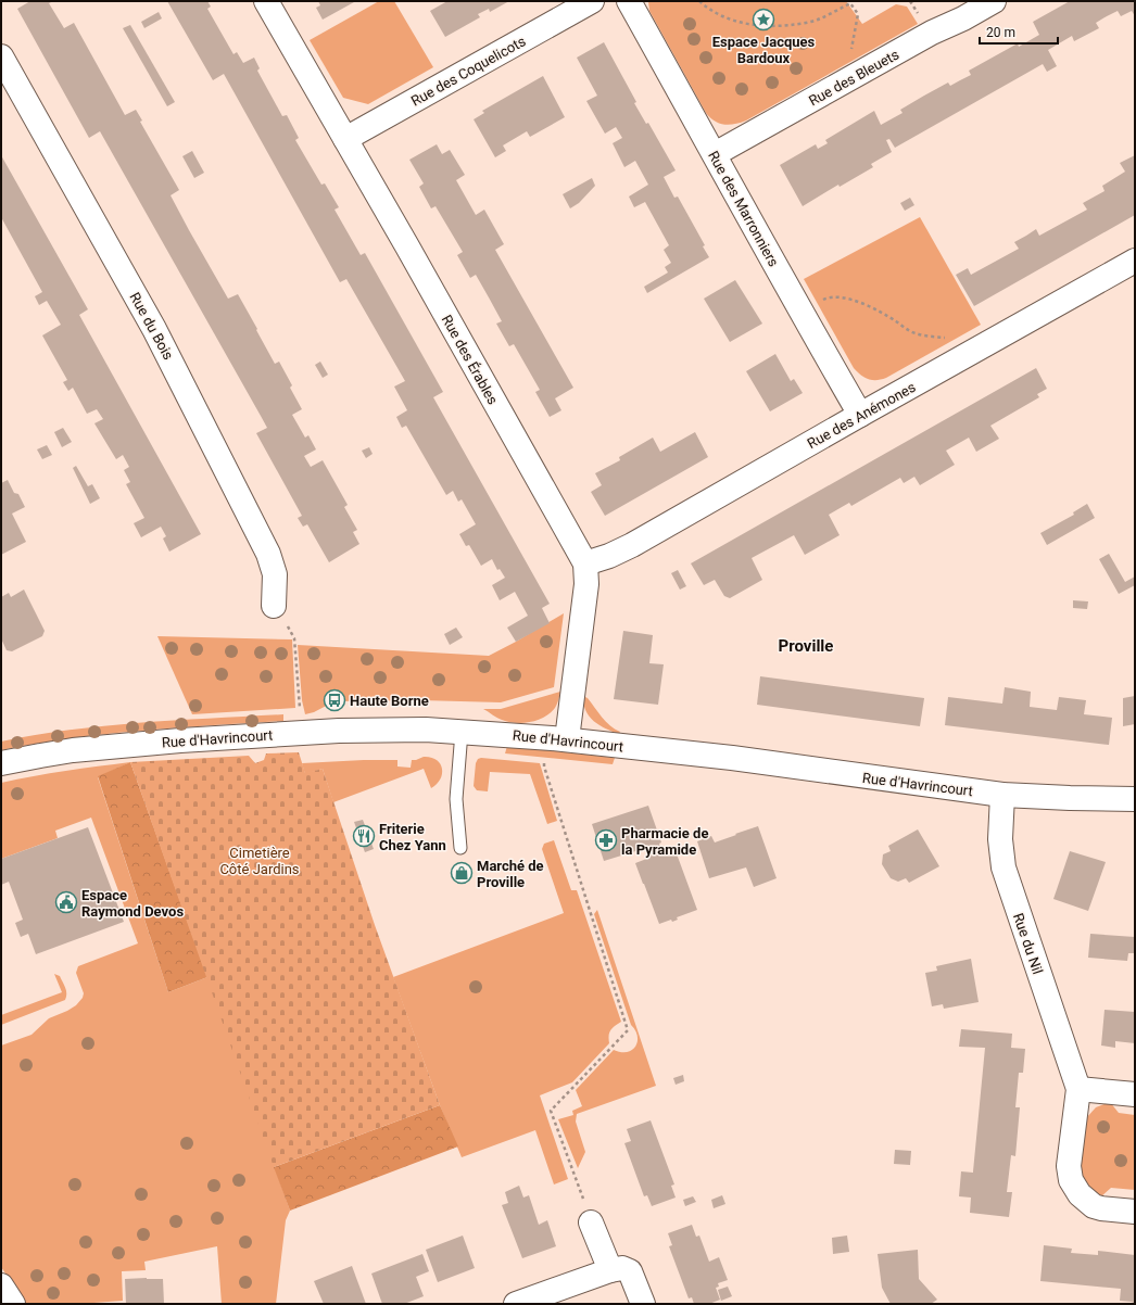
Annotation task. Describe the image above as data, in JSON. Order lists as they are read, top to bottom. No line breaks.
{"streets":{"street":["Rue des Coquelicots","Rue des Bleuets","Rue des Marronniers","Rue du Bois","Rue des Érables","Rue des Anémones","Rue d'Havrincourt","Rue du Nil"]},"crossings":[["Rue des Coquelicots","Rue des Érables"],["Rue des Bleuets","Rue des Marronniers"],["Rue des Marronniers","Rue des Anémones"],["Rue des Érables","Rue des Anémones"],["Rue des Érables","Rue d'Havrincourt"],["Rue d'Havrincourt","Rue du Nil"]],"districts":["Proville"],"parks":["Cimetière Côté Jardins"],"places":{"place":["Espace Jacques Bardoux"],"bus stop":["Haute Borne"],"restaurant":["Friterie Chez Yann"],"pharmacy":["Pharmacie de la Pyramide"],"shop":["Marché de Proville"],"public building":["Espace Raymond Devos"]},"scale_bar":"20 m"}
